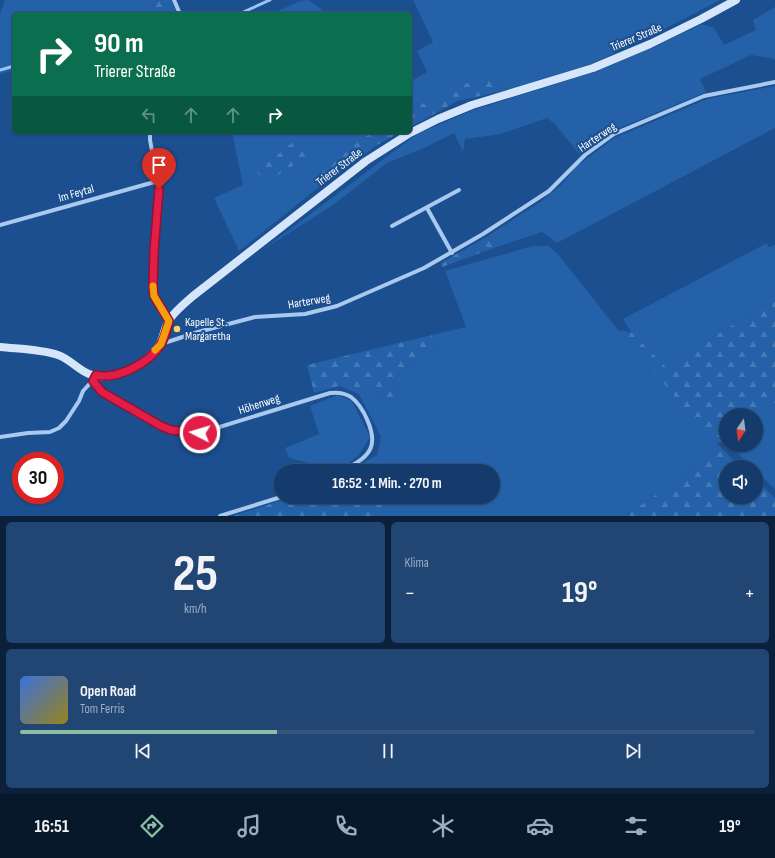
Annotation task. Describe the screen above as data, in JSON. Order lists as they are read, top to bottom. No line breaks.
{"streets":{"main road":["Trierer Straße"],"street":["Harterweg","Im Feytal","Höhenweg"]},"crossings":[["Trierer Straße","Harterweg"],["Trierer Straße","Höhenweg"]],"places":["Kapelle St. Margaretha"],"north":"bottom","page":{"turn":["90 m","Trierer Straße"],"limit":"30","trip":"16:52 · 1 Min. · 270 m","tile":[["25","km/h"],"Klima"],"heat":["−","19°","+"],"song":["Open Road","Tom Ferris"],"tabs":["16:51","19°"]}}
